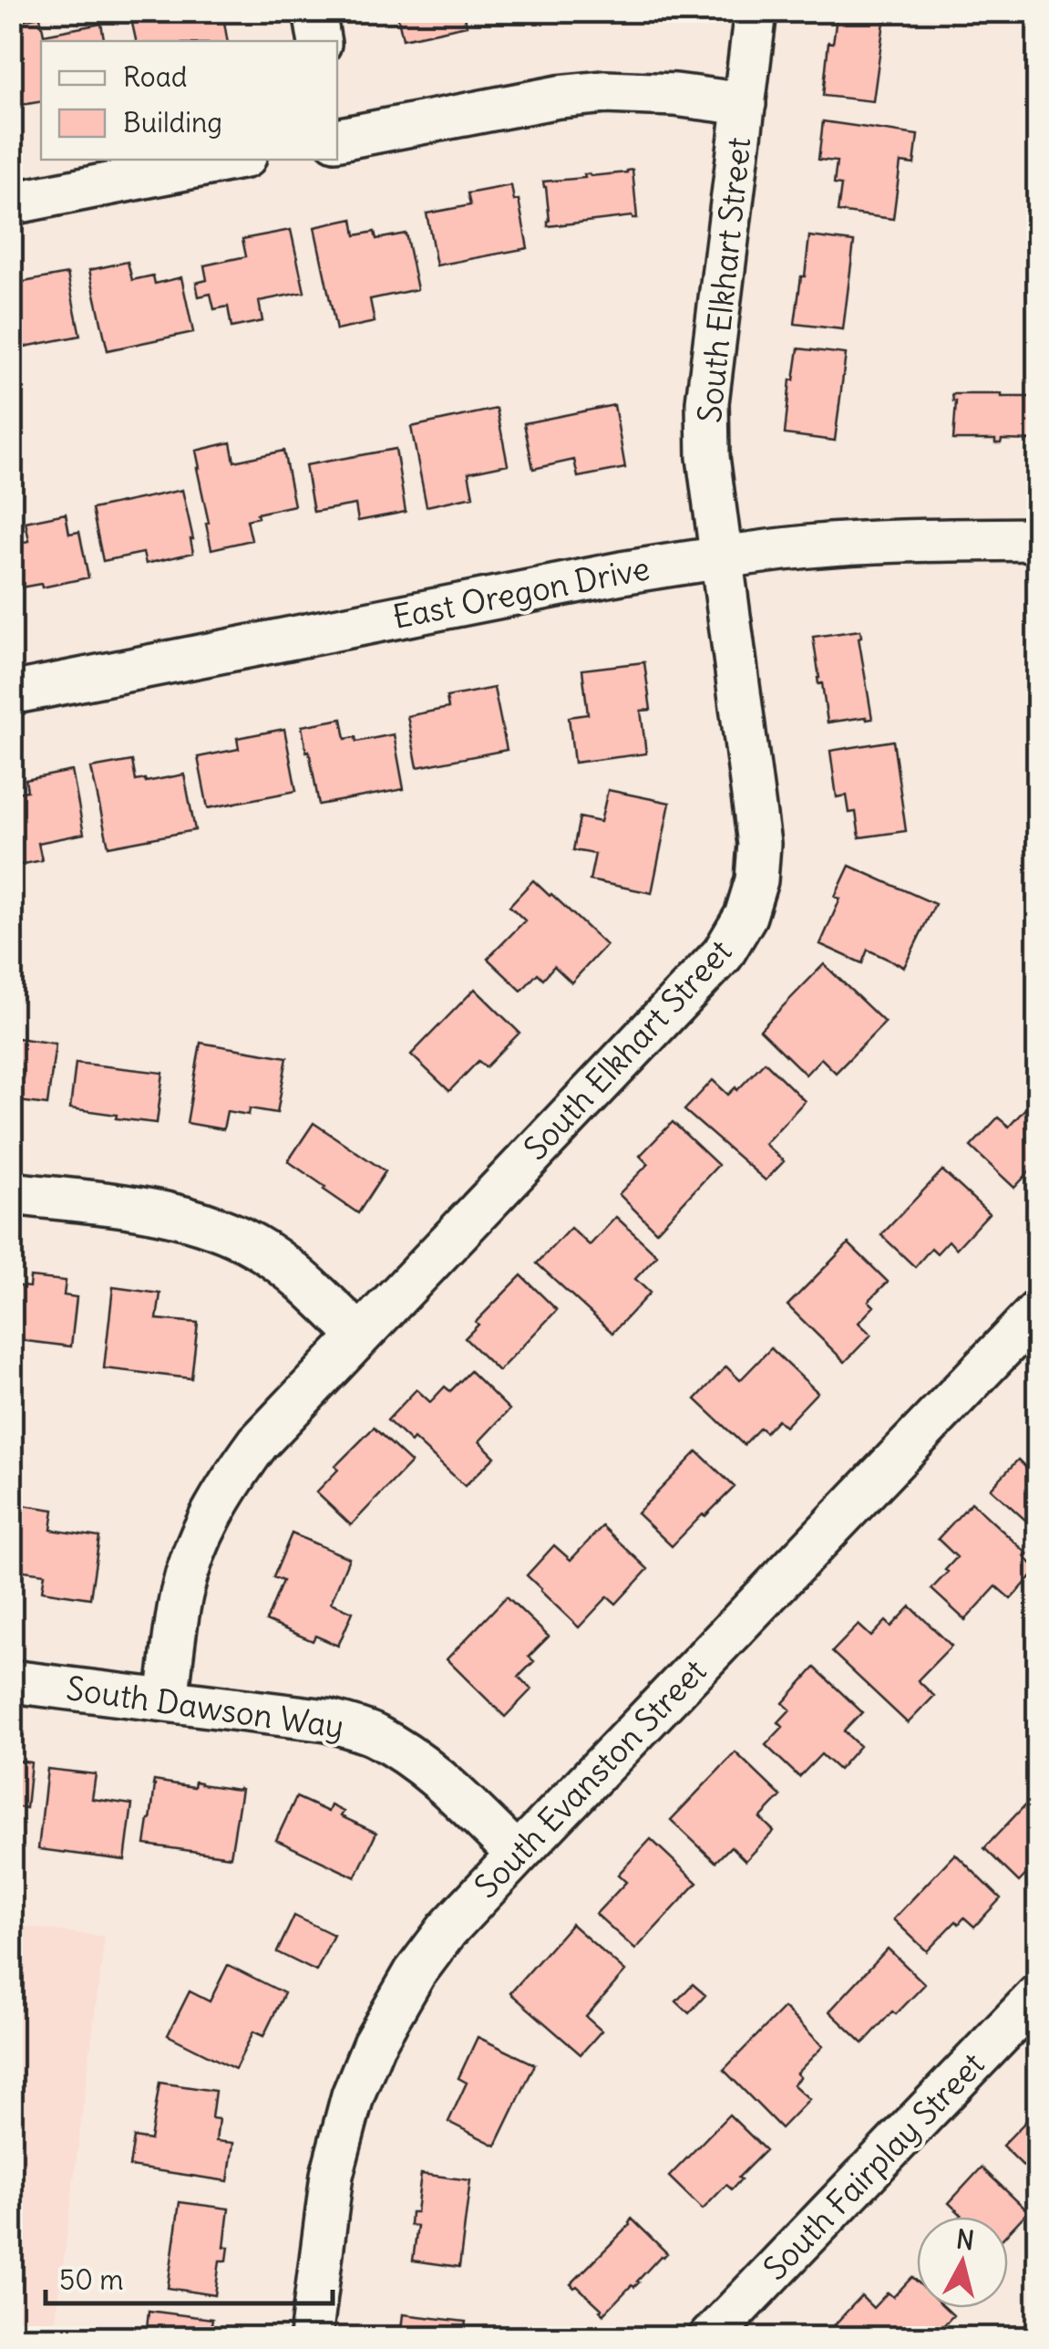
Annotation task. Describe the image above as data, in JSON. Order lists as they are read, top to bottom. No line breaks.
{"streets":{"street":["South Elkhart Street","East Oregon Drive","South Dawson Way","South Evanston Street","South Fairplay Street"]},"crossings":[["South Elkhart Street","East Oregon Drive"],["South Elkhart Street","South Dawson Way"],["South Dawson Way","South Evanston Street"]],"legend":["Road","Building"],"scale_bar":"50 m","north":"top"}
